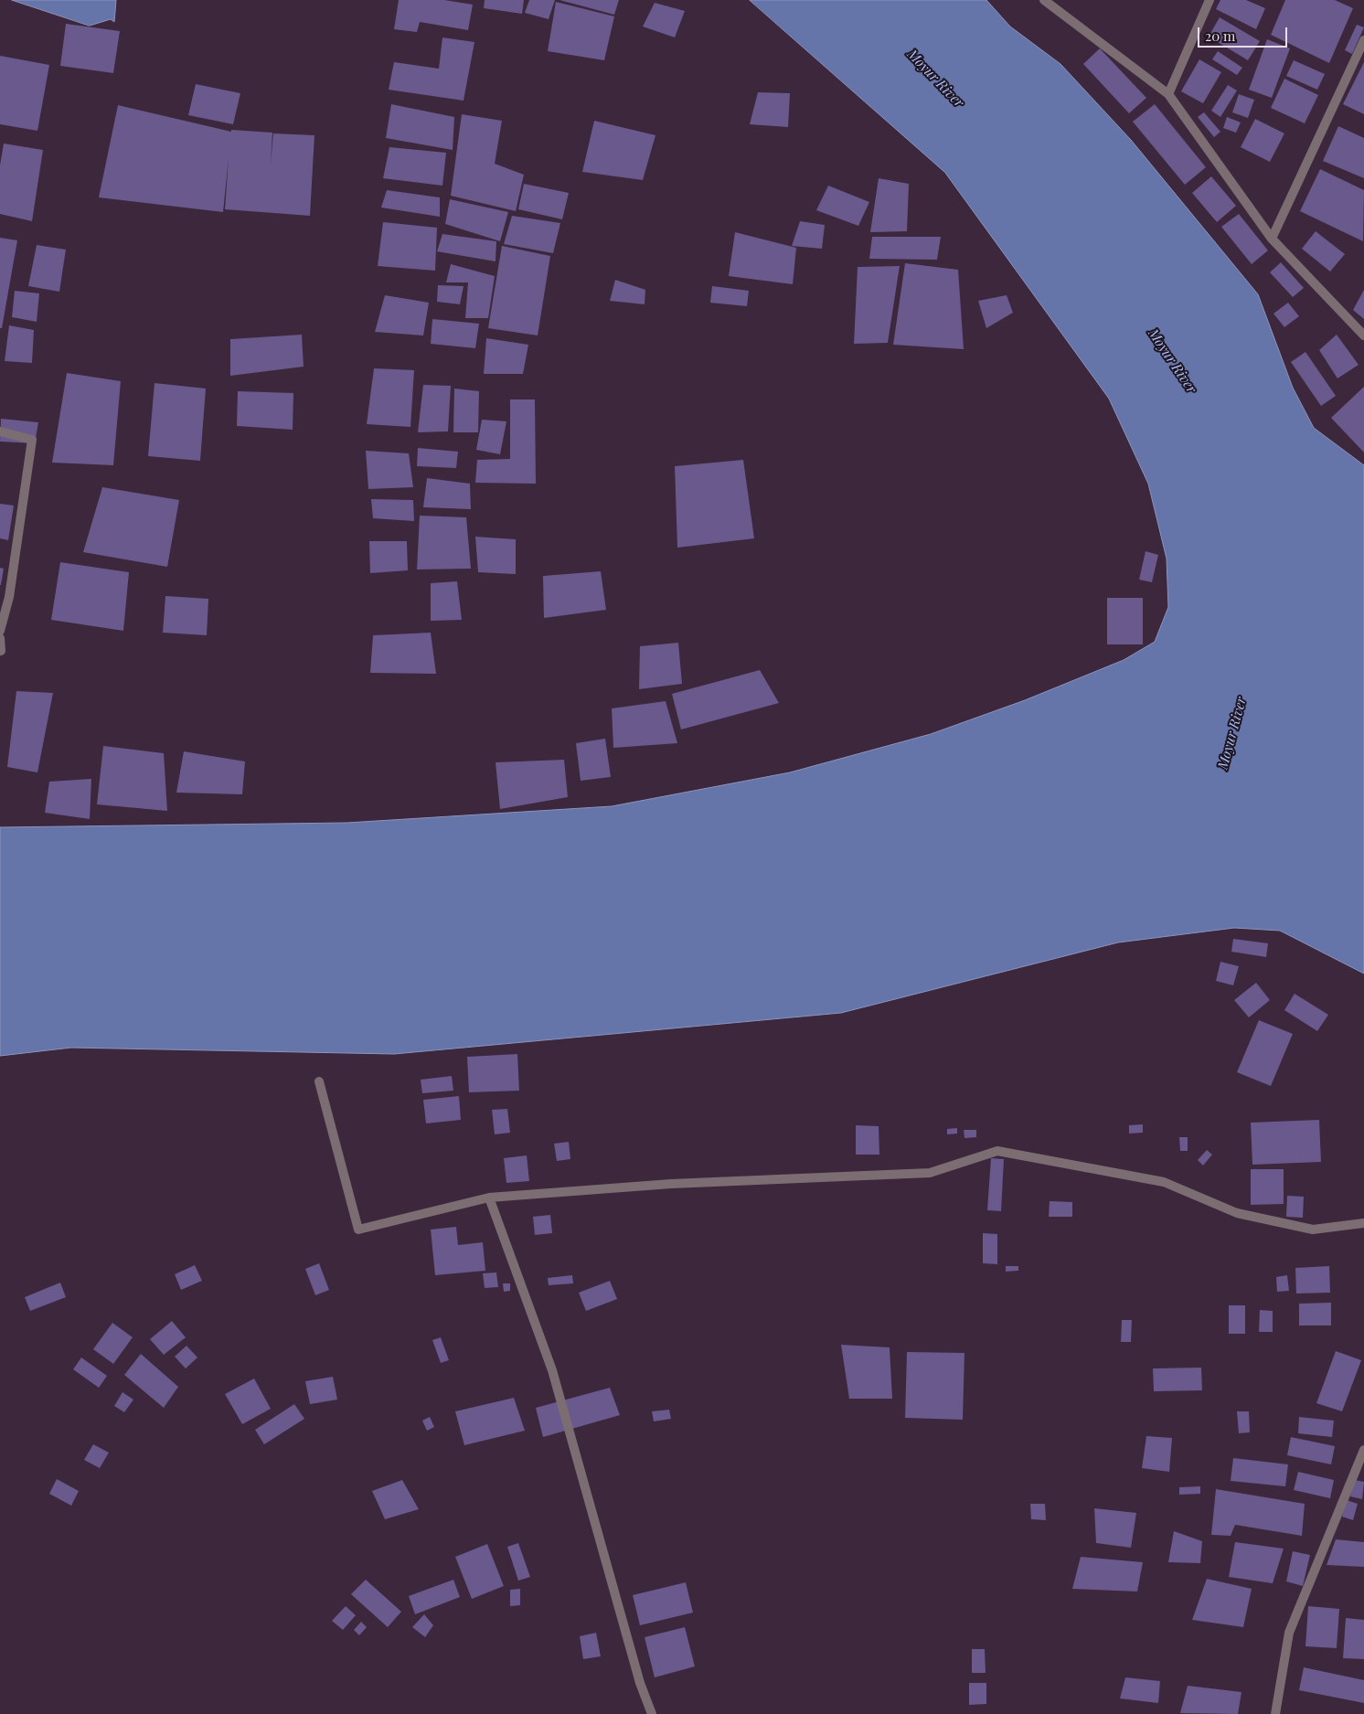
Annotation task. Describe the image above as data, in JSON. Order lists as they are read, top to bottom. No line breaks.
{"water":["Moyur River"],"scale_bar":"20 m"}
